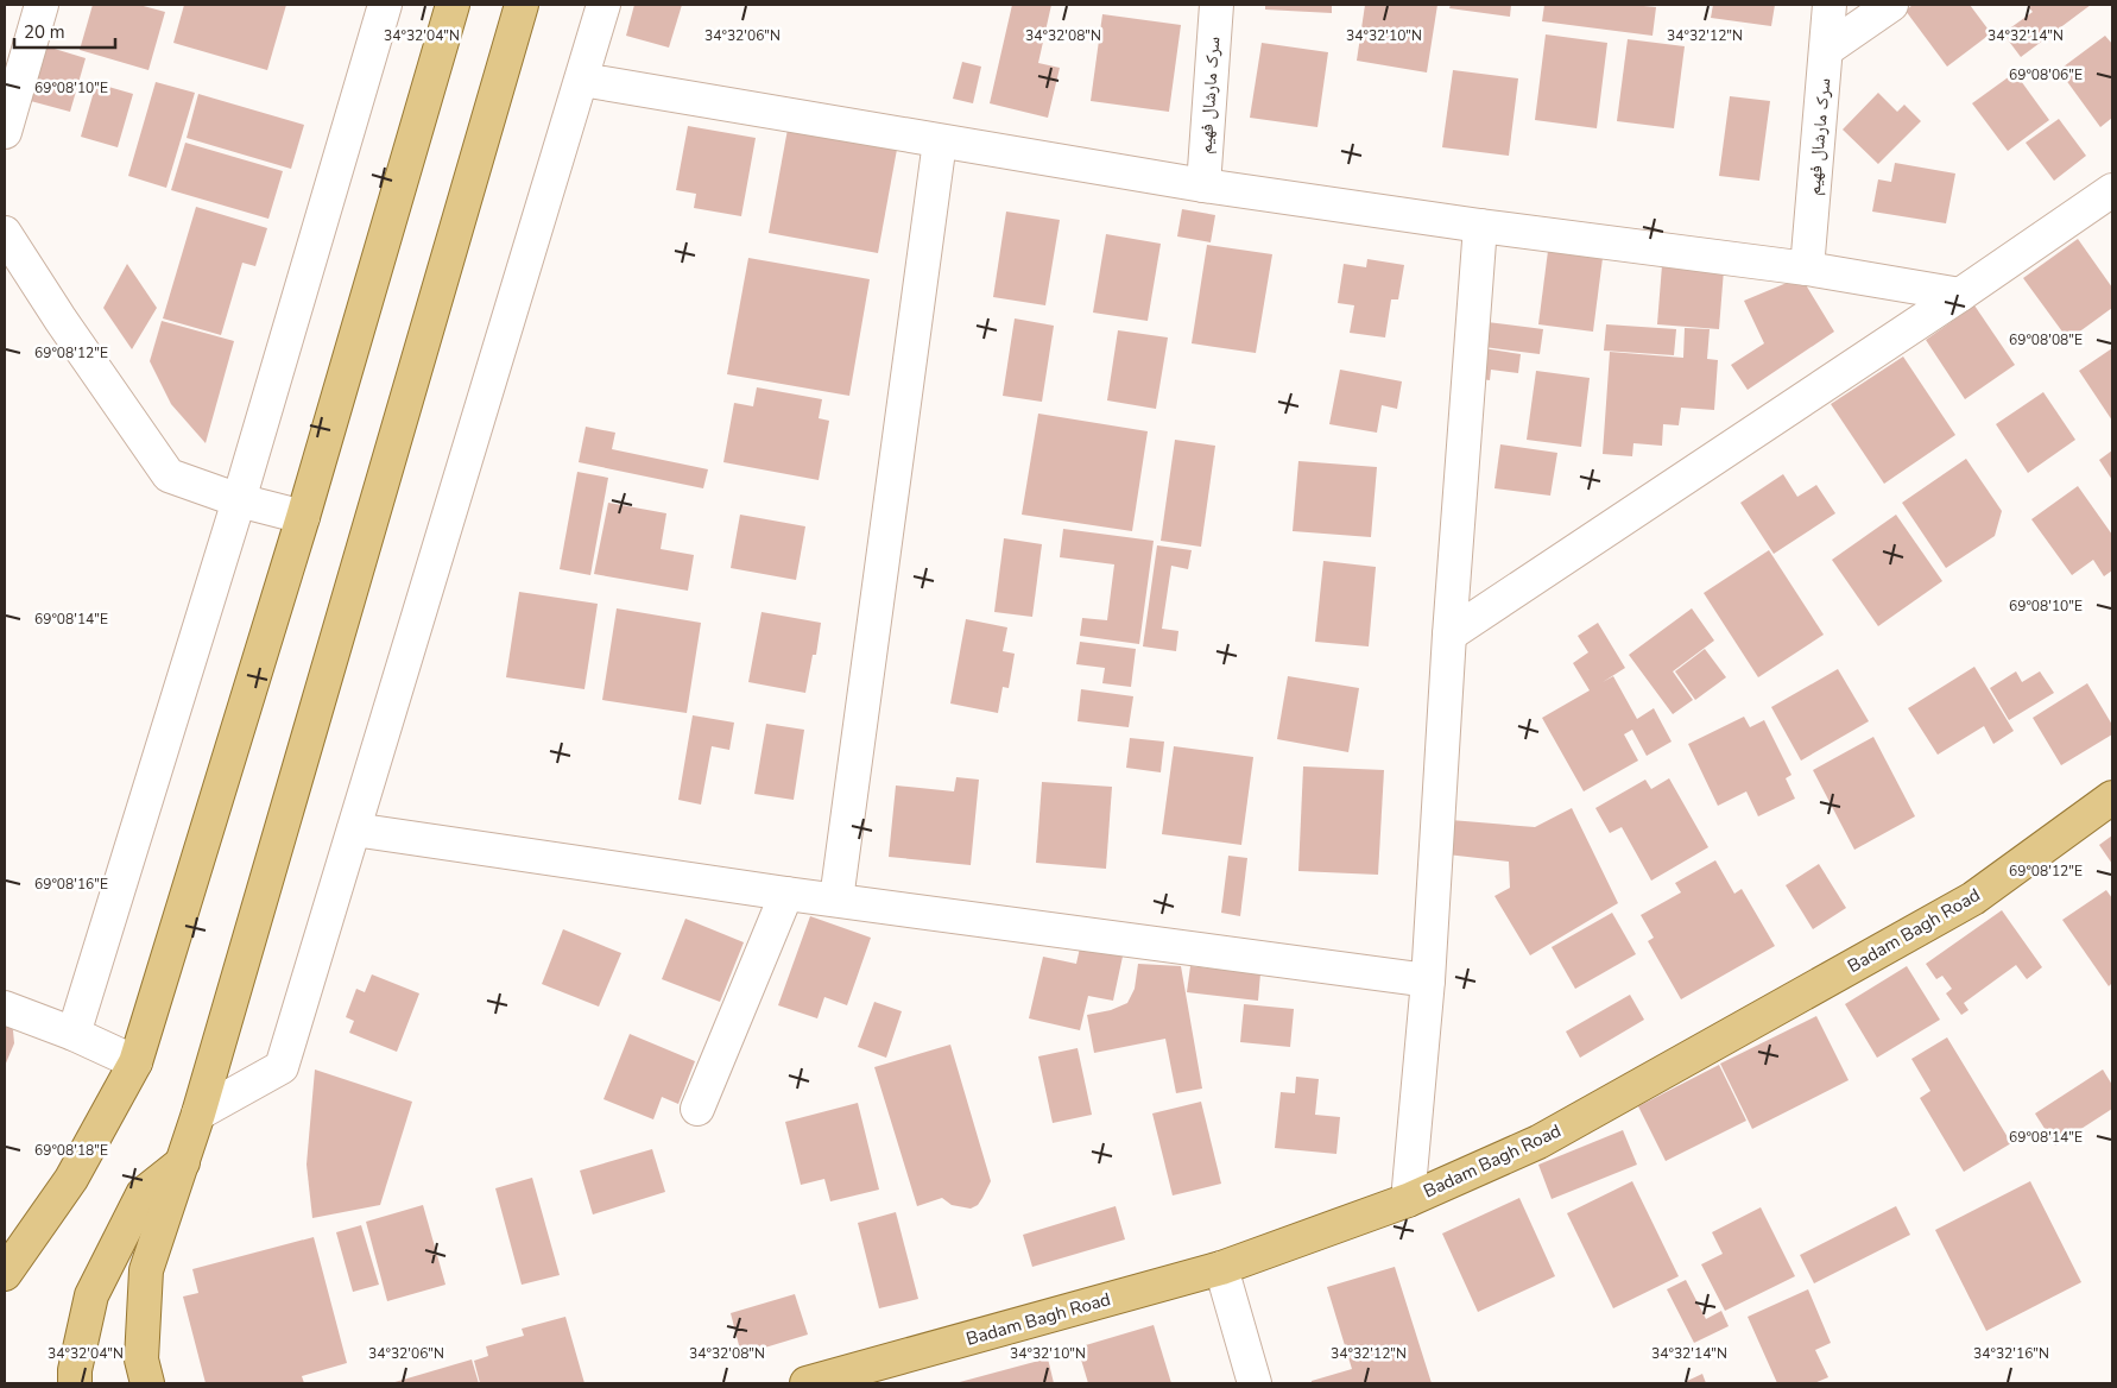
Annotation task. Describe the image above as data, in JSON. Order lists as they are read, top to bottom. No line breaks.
{"streets":{"main road":["Badam Bagh Road"],"street":["سرک مارشال فهیم"]},"scale_bar":"20 m","coordinates":["34°32'04\"N","34°32'06\"N","34°32'08\"N","34°32'10\"N","34°32'12\"N","34°32'14\"N","69°08'06\"E","69°08'10\"E","69°08'08\"E","69°08'12\"E","69°08'14\"E","69°08'16\"E","69°08'18\"E","34°32'16\"N"]}
